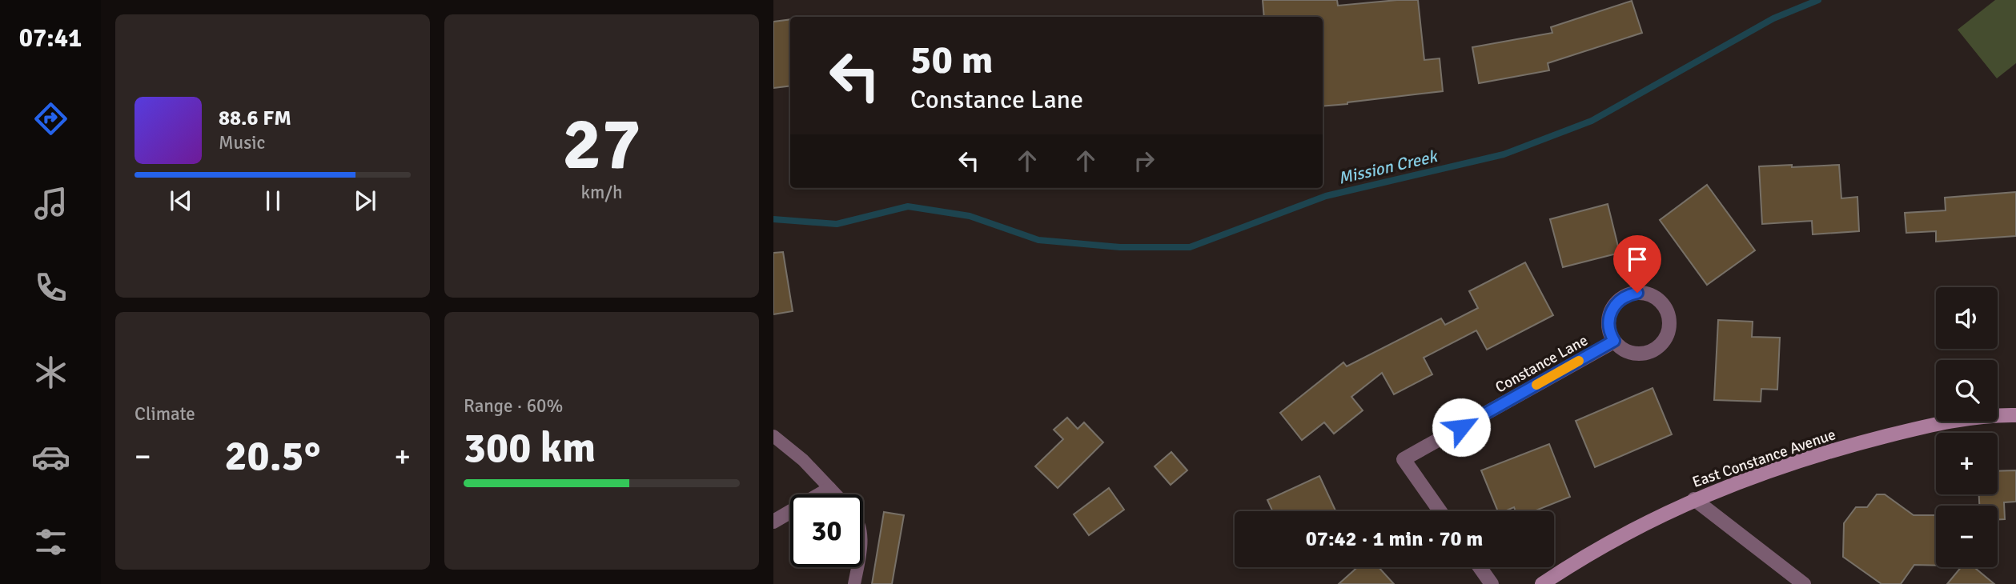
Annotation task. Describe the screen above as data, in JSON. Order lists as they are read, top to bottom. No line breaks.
{"streets":{"street":["Constance Lane","East Constance Avenue"]},"water":["Mission Creek"],"page":{"tabs":"07:41","tile":[["27","km/h"],"Climate",["Range · 60%","300 km"]],"turn":["50 m","Constance Lane"],"song":["88.6 FM","Music"],"map_buttons":["+","−"],"heat":["−","20.5°","+"],"limit":"30","trip":"07:42 · 1 min · 70 m"}}
